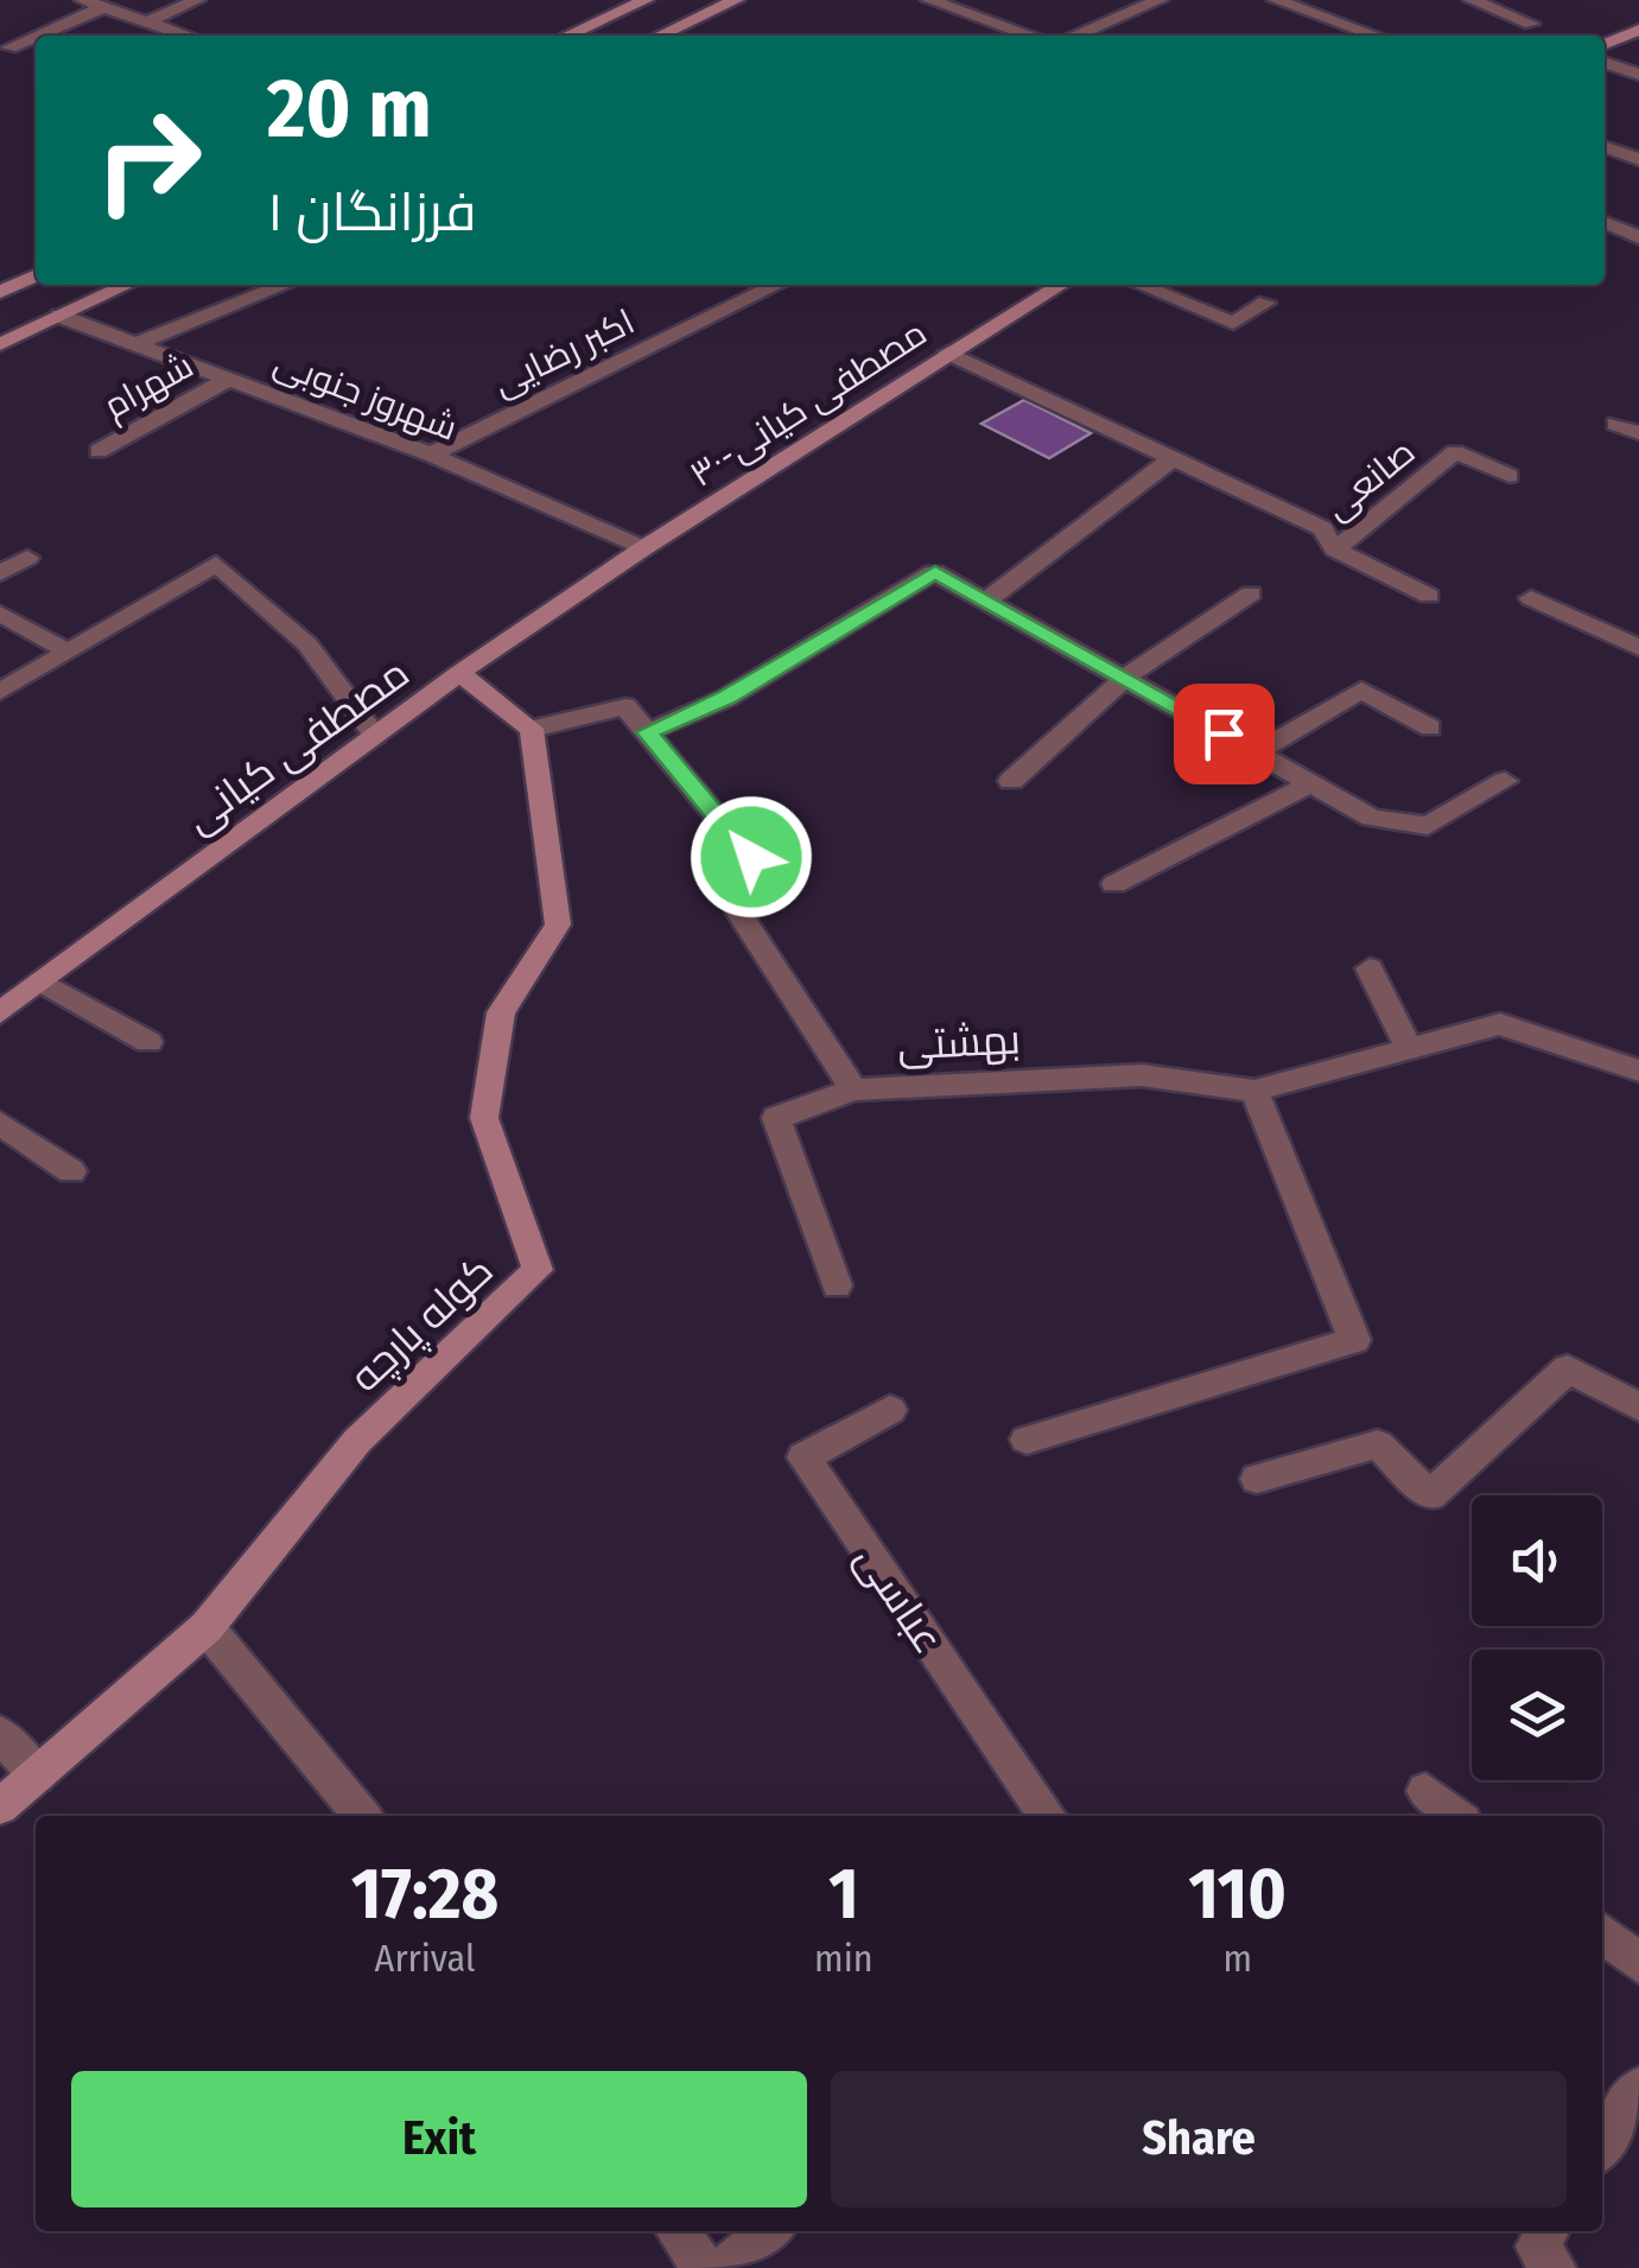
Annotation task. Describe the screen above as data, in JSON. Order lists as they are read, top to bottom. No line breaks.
{"streets":{"street":["اکبر رضایی","شهرام","شهروز جنوبی","۳۰-مصطفی کیانی","صانعی","مصطفی کیانی","بهشتی","کوله پارچه","عباسی"]},"crossings":[["اکبر رضایی","شهروز جنوبی"],["شهرام","شهروز جنوبی"],["شهروز جنوبی","۳۰-مصطفی کیانی"],["شهروز جنوبی","مصطفی کیانی"],["۳۰-مصطفی کیانی","مصطفی کیانی"],["بهشتی","کوله پارچه"]],"page":{"turn":["20 m","فرزانگان ۱"],"eta":["17:28","Arrival","1","min","110","m"],"buttons":["Exit","Share"]}}
